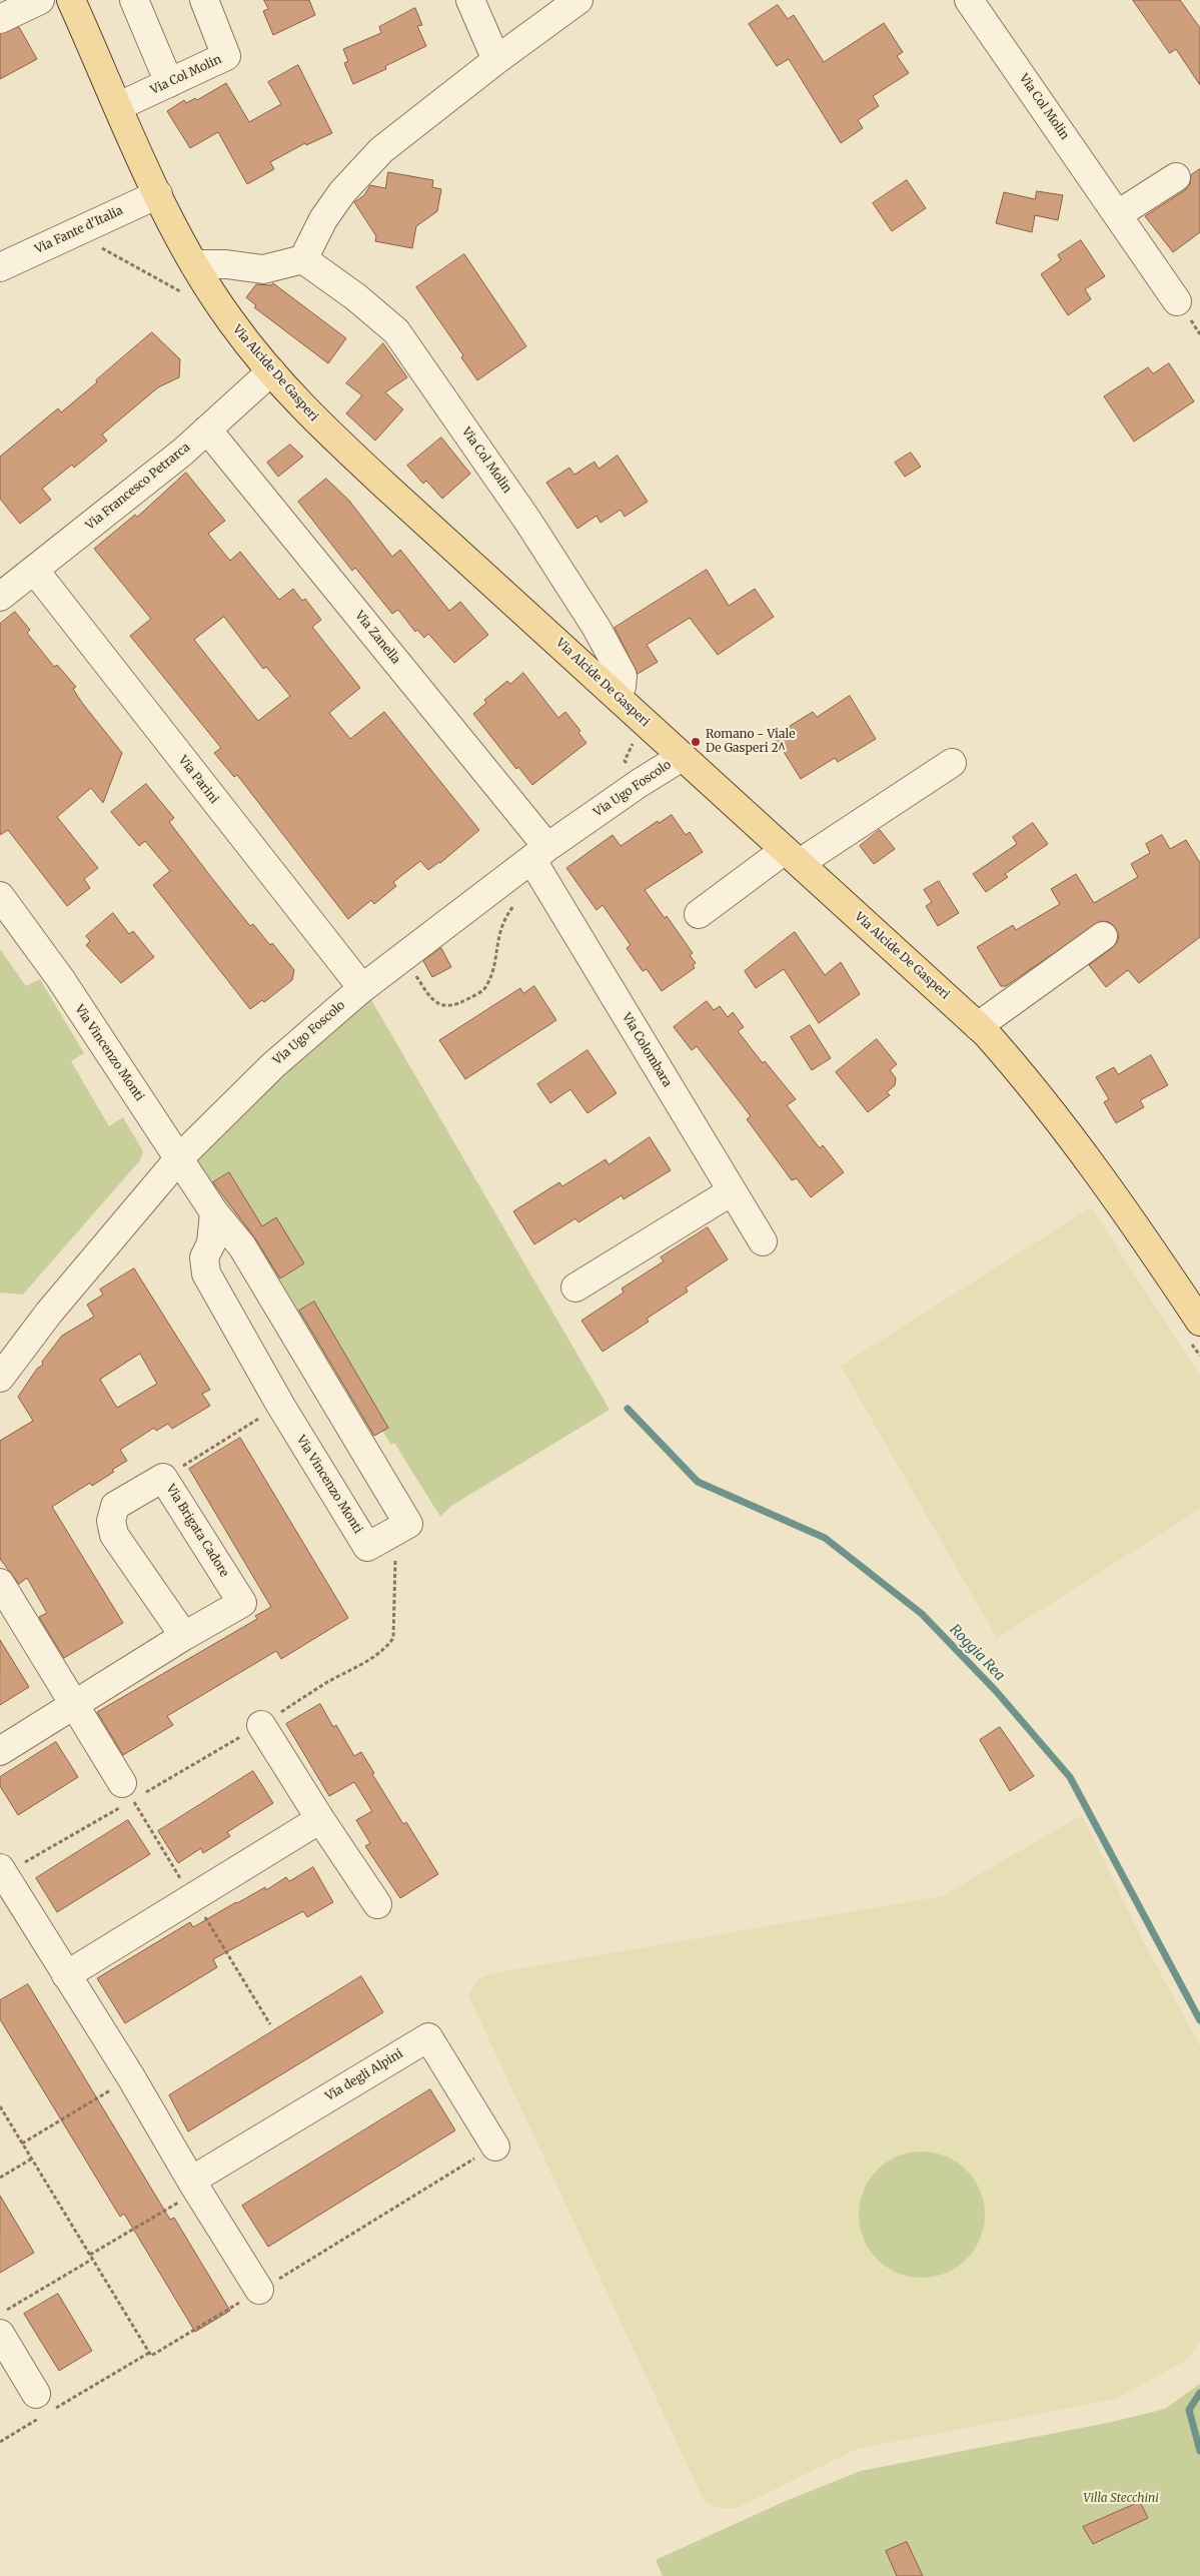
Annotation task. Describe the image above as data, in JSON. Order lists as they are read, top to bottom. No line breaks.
{"streets":{"main road":["Via Alcide De Gasperi"],"street":["Via Col Molin","Via Fante d'Italia","Via Francesco Petrarca","Via Zanella","Via Parini","Via Ugo Foscolo","Via Colombara","Via Vincenzo Monti","Via Brigata Cadore","Via degli Alpini"]},"crossings":[["Via Col Molin","Via Alcide De Gasperi"],["Via Fante d'Italia","Via Alcide De Gasperi"],["Via Alcide De Gasperi","Via Francesco Petrarca"],["Via Alcide De Gasperi","Via Ugo Foscolo"],["Via Francesco Petrarca","Via Zanella"],["Via Francesco Petrarca","Via Parini"],["Via Zanella","Via Ugo Foscolo"],["Via Zanella","Via Colombara"],["Via Parini","Via Ugo Foscolo"],["Via Ugo Foscolo","Via Colombara"],["Via Ugo Foscolo","Via Vincenzo Monti"]],"water":["Roggia Rea"],"parks":["Villa Stecchini"],"places":["Romano - Viale De Gasperi 2^"]}
